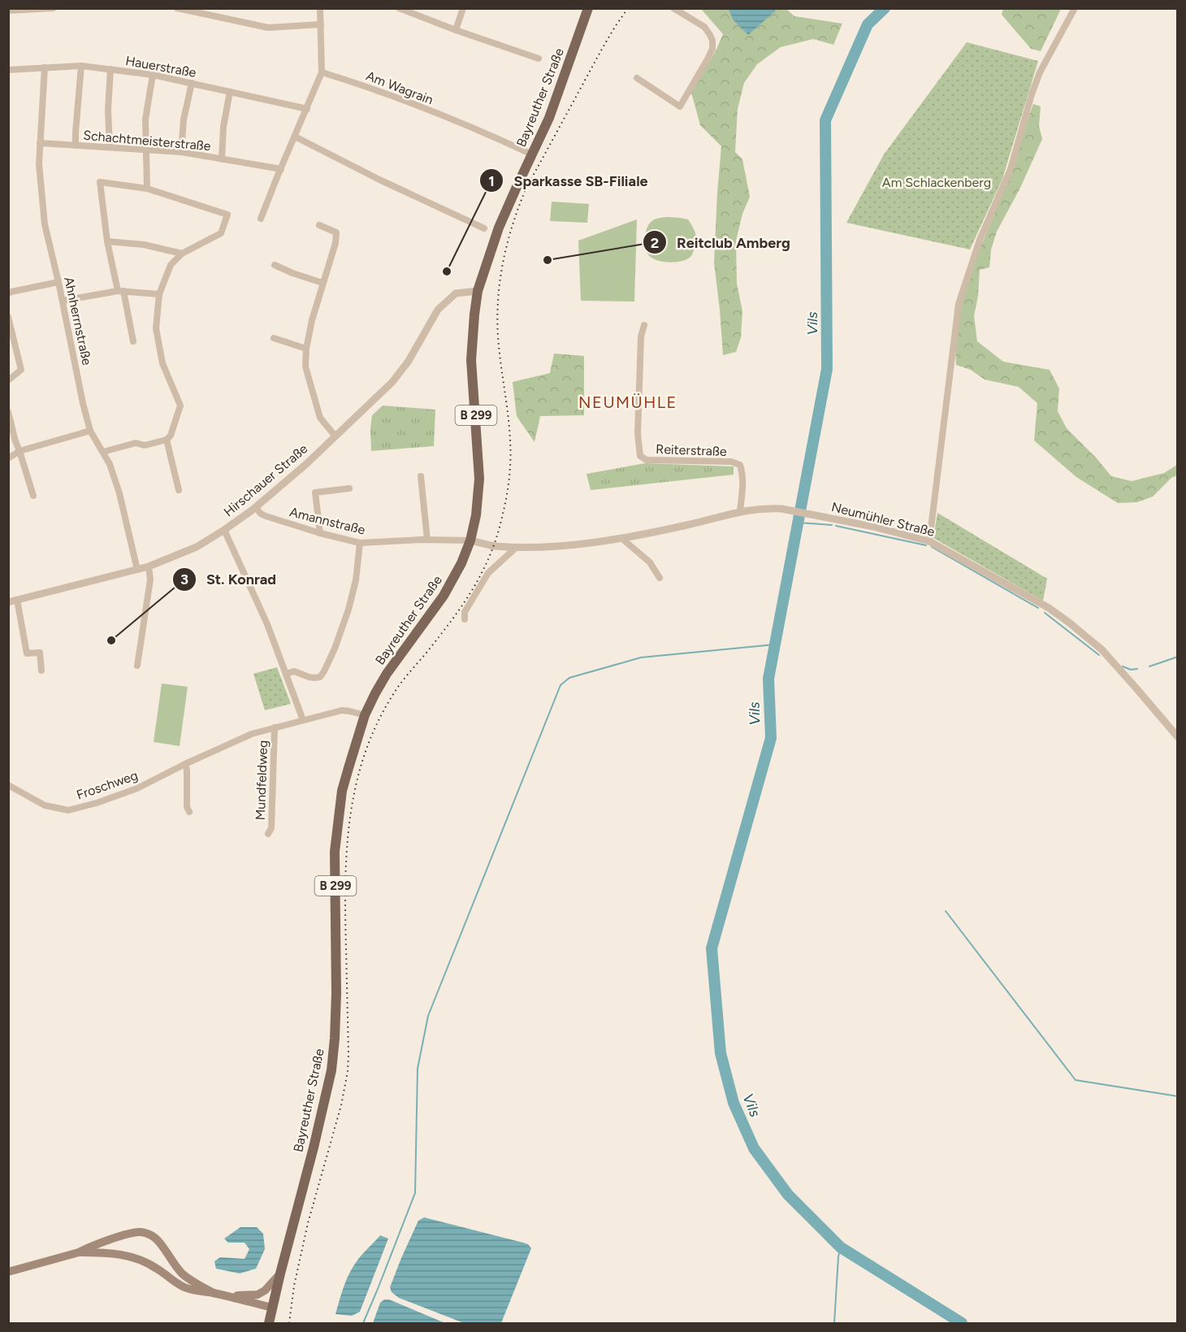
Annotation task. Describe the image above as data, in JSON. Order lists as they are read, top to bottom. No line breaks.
{"streets":{"main road":["Bayreuther Straße","B 299"],"street":["Hauerstraße","Am Wagrain","Schachtmeisterstraße","Ahnherrnstraße","Reiterstraße","Hirschauer Straße","Neumühler Straße","Amannstraße","Mundfeldweg","Froschweg"]},"crossings":[["Hauerstraße","Ahnherrnstraße"],["Am Wagrain","Bayreuther Straße"],["Bayreuther Straße","Hirschauer Straße"],["Bayreuther Straße","Neumühler Straße"],["Bayreuther Straße","Amannstraße"],["Bayreuther Straße","Froschweg"],["Schachtmeisterstraße","Ahnherrnstraße"],["Ahnherrnstraße","Hirschauer Straße"],["Reiterstraße","Neumühler Straße"],["Hirschauer Straße","Amannstraße"],["Neumühler Straße","Amannstraße"],["Mundfeldweg","Froschweg"]],"districts":["NEUMÜHLE"],"water":["Vils"],"parks":["Am Schlackenberg"],"places":["Reitclub Amberg","Sparkasse SB-Filiale","St. Konrad"]}
